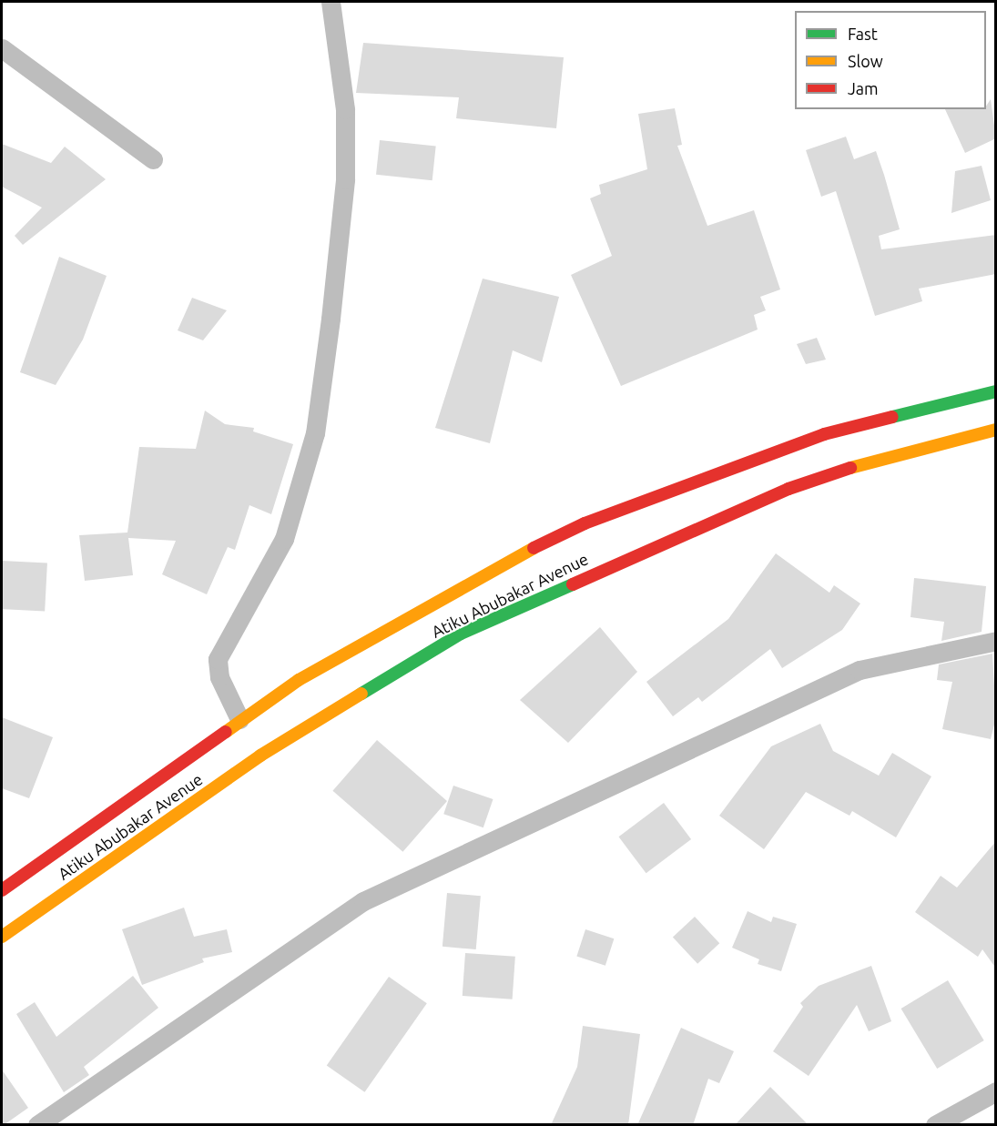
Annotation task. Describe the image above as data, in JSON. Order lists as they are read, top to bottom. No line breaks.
{"streets":{"main road":["Atiku Abubakar Avenue"]},"legend":["Fast","Slow","Jam"]}
